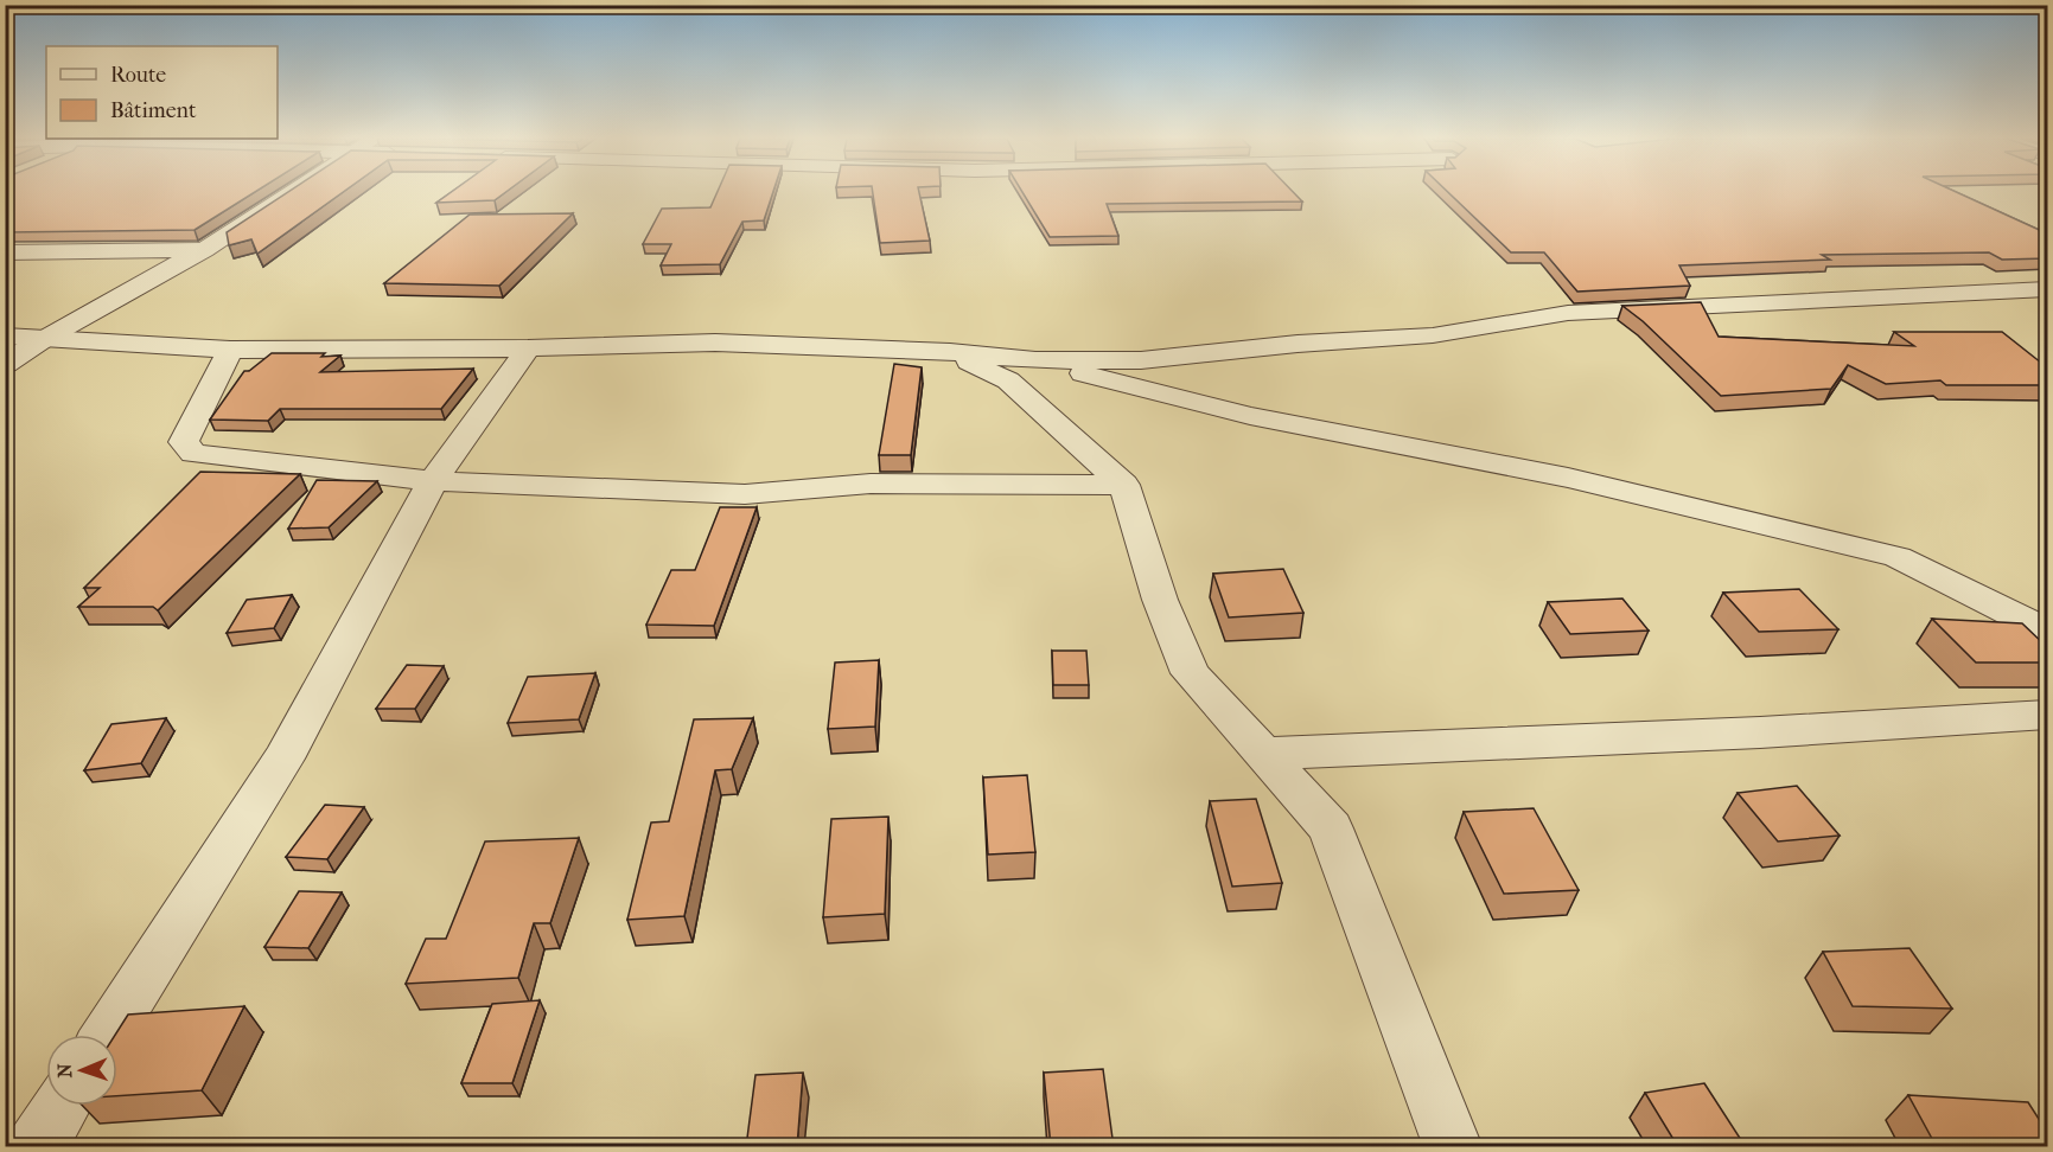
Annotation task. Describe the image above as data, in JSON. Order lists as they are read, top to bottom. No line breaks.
{"legend":["Route","Bâtiment"],"north":"left"}
